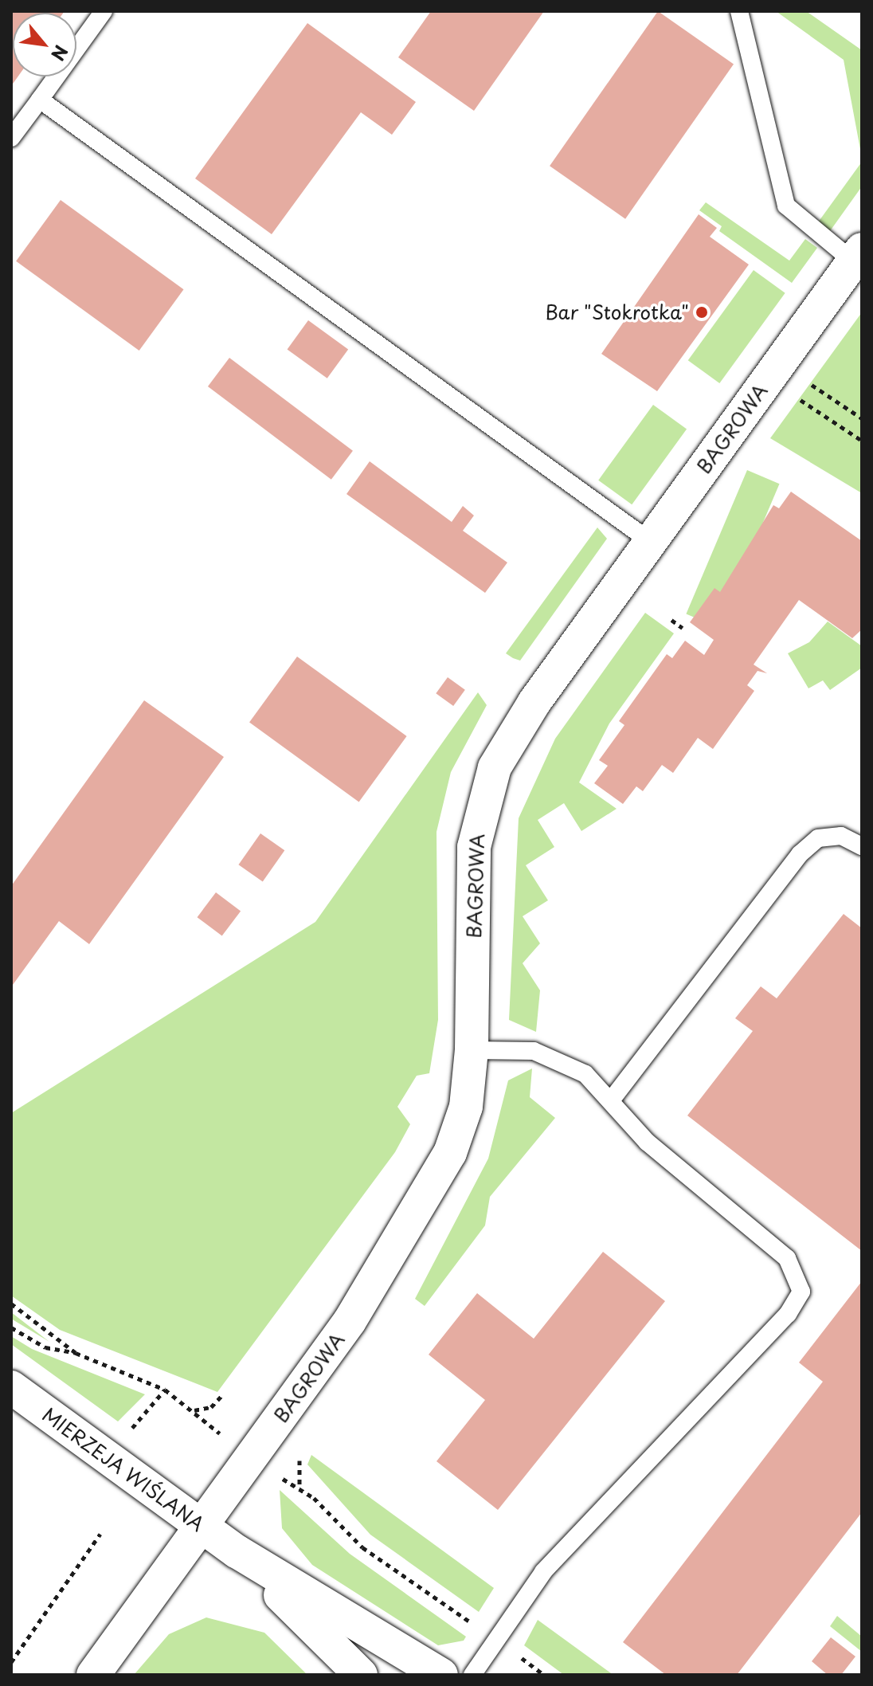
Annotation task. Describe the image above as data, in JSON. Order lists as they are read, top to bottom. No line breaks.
{"streets":{"street":["BAGROWA","MIERZEJA WIŚLANA"]},"crossings":[["BAGROWA","MIERZEJA WIŚLANA"]],"places":["Bar \"Stokrotka\""],"north":"bottom right"}
